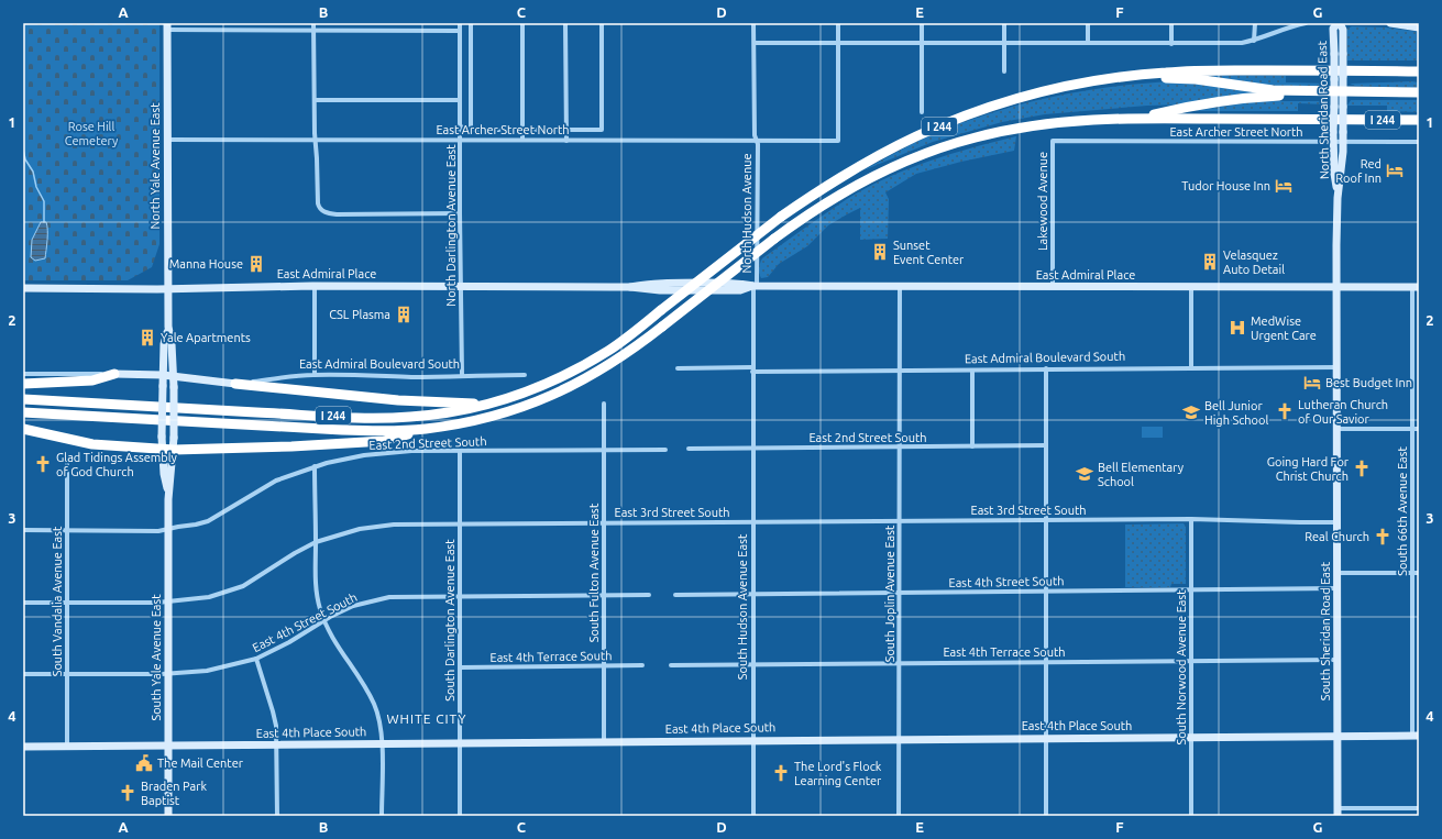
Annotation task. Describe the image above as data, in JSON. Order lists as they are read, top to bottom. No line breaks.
{"streets":{"highway":["I 244"],"main road":["North Sheridan Road East","North Yale Avenue East","East Admiral Place","East Admiral Boulevard South","South Sheridan Road East","South Yale Avenue East","East 4th Place South"],"street":["East Archer Street North","Lakewood Avenue","North Hudson Avenue","North Darlington Avenue East","East 2nd Street South","East 3rd Street South","South 66th Avenue East","South Fulton Avenue East","East 4th Street South","South Joplin Avenue East","South Vandalia Avenue East","South Hudson Avenue East","South Darlington Avenue East","East 4th Terrace South","South Norwood Avenue East"]},"crossings":[["North Sheridan Road East","East Archer Street North"],["North Sheridan Road East","East Admiral Place"],["North Sheridan Road East","South Sheridan Road East"],["East Archer Street North","North Yale Avenue East"],["East Archer Street North","Lakewood Avenue"],["East Archer Street North","North Hudson Avenue"],["East Archer Street North","North Darlington Avenue East"],["North Yale Avenue East","East Admiral Place"],["North Yale Avenue East","South Yale Avenue East"],["Lakewood Avenue","East Admiral Place"],["North Hudson Avenue","East Admiral Place"],["North Hudson Avenue","East Admiral Boulevard South"],["North Hudson Avenue","South Hudson Avenue East"],["North Darlington Avenue East","East Admiral Place"],["North Darlington Avenue East","East Admiral Boulevard South"],["East Admiral Place","South 66th Avenue East"],["East Admiral Place","South Joplin Avenue East"],["East Admiral Place","South Sheridan Road East"],["East Admiral Boulevard South","South Joplin Avenue East"],["East Admiral Boulevard South","South Hudson Avenue East"],["East Admiral Boulevard South","South Sheridan Road East"],["East Admiral Boulevard South","South Yale Avenue East"],["East 2nd Street South","South Fulton Avenue East"],["East 2nd Street South","South Joplin Avenue East"],["East 2nd Street South","South Vandalia Avenue East"],["East 2nd Street South","South Hudson Avenue East"],["East 2nd Street South","South Darlington Avenue East"],["East 2nd Street South","South Yale Avenue East"],["East 3rd Street South","South Fulton Avenue East"],["East 3rd Street South","South Joplin Avenue East"],["East 3rd Street South","South Vandalia Avenue East"],["East 3rd Street South","South Hudson Avenue East"],["East 3rd Street South","South Darlington Avenue East"],["East 3rd Street South","South Sheridan Road East"],["East 3rd Street South","South Yale Avenue East"],["East 3rd Street South","South Norwood Avenue East"],["South 66th Avenue East","East 4th Place South"],["South Fulton Avenue East","East 4th Street South"],["South Fulton Avenue East","East 4th Terrace South"],["South Fulton Avenue East","East 4th Place South"],["East 4th Street South","South Joplin Avenue East"],["East 4th Street South","South Vandalia Avenue East"],["East 4th Street South","South Hudson Avenue East"],["East 4th Street South","South Darlington Avenue East"],["East 4th Street South","South Sheridan Road East"],["East 4th Street South","South Yale Avenue East"],["East 4th Street South","South Norwood Avenue East"],["South Joplin Avenue East","East 4th Terrace South"],["South Joplin Avenue East","East 4th Place South"],["South Vandalia Avenue East","East 4th Place South"],["South Hudson Avenue East","East 4th Terrace South"],["South Hudson Avenue East","East 4th Place South"],["South Darlington Avenue East","East 4th Terrace South"],["South Darlington Avenue East","East 4th Place South"],["South Sheridan Road East","East 4th Terrace South"],["South Sheridan Road East","East 4th Place South"],["East 4th Terrace South","South Norwood Avenue East"],["South Yale Avenue East","East 4th Place South"],["South Norwood Avenue East","East 4th Place South"]],"districts":["WHITE CITY"],"parks":["Rose Hill Cemetery"],"places":{"hotel":["Red Roof Inn","Tudor House Inn","Best Budget Inn"],"building":["Sunset Event Center","Velasquez Auto Detail","Manna House","CSL Plasma","Yale Apartments"],"hospital":["MedWise Urgent Care"],"church":["Lutheran Church of Our Savior","Glad Tidings Assembly of God Church","Going Hard For Christ Church","Real Church","The Lord's Flock Learning Center","Braden Park Baptist"],"school or university":["Bell Junior High School","Bell Elementary School"],"public building":["The Mail Center"]},"grid":{"columns":["A","B","C","D","E","F","G"],"rows":["1","2","3","4"]}}
